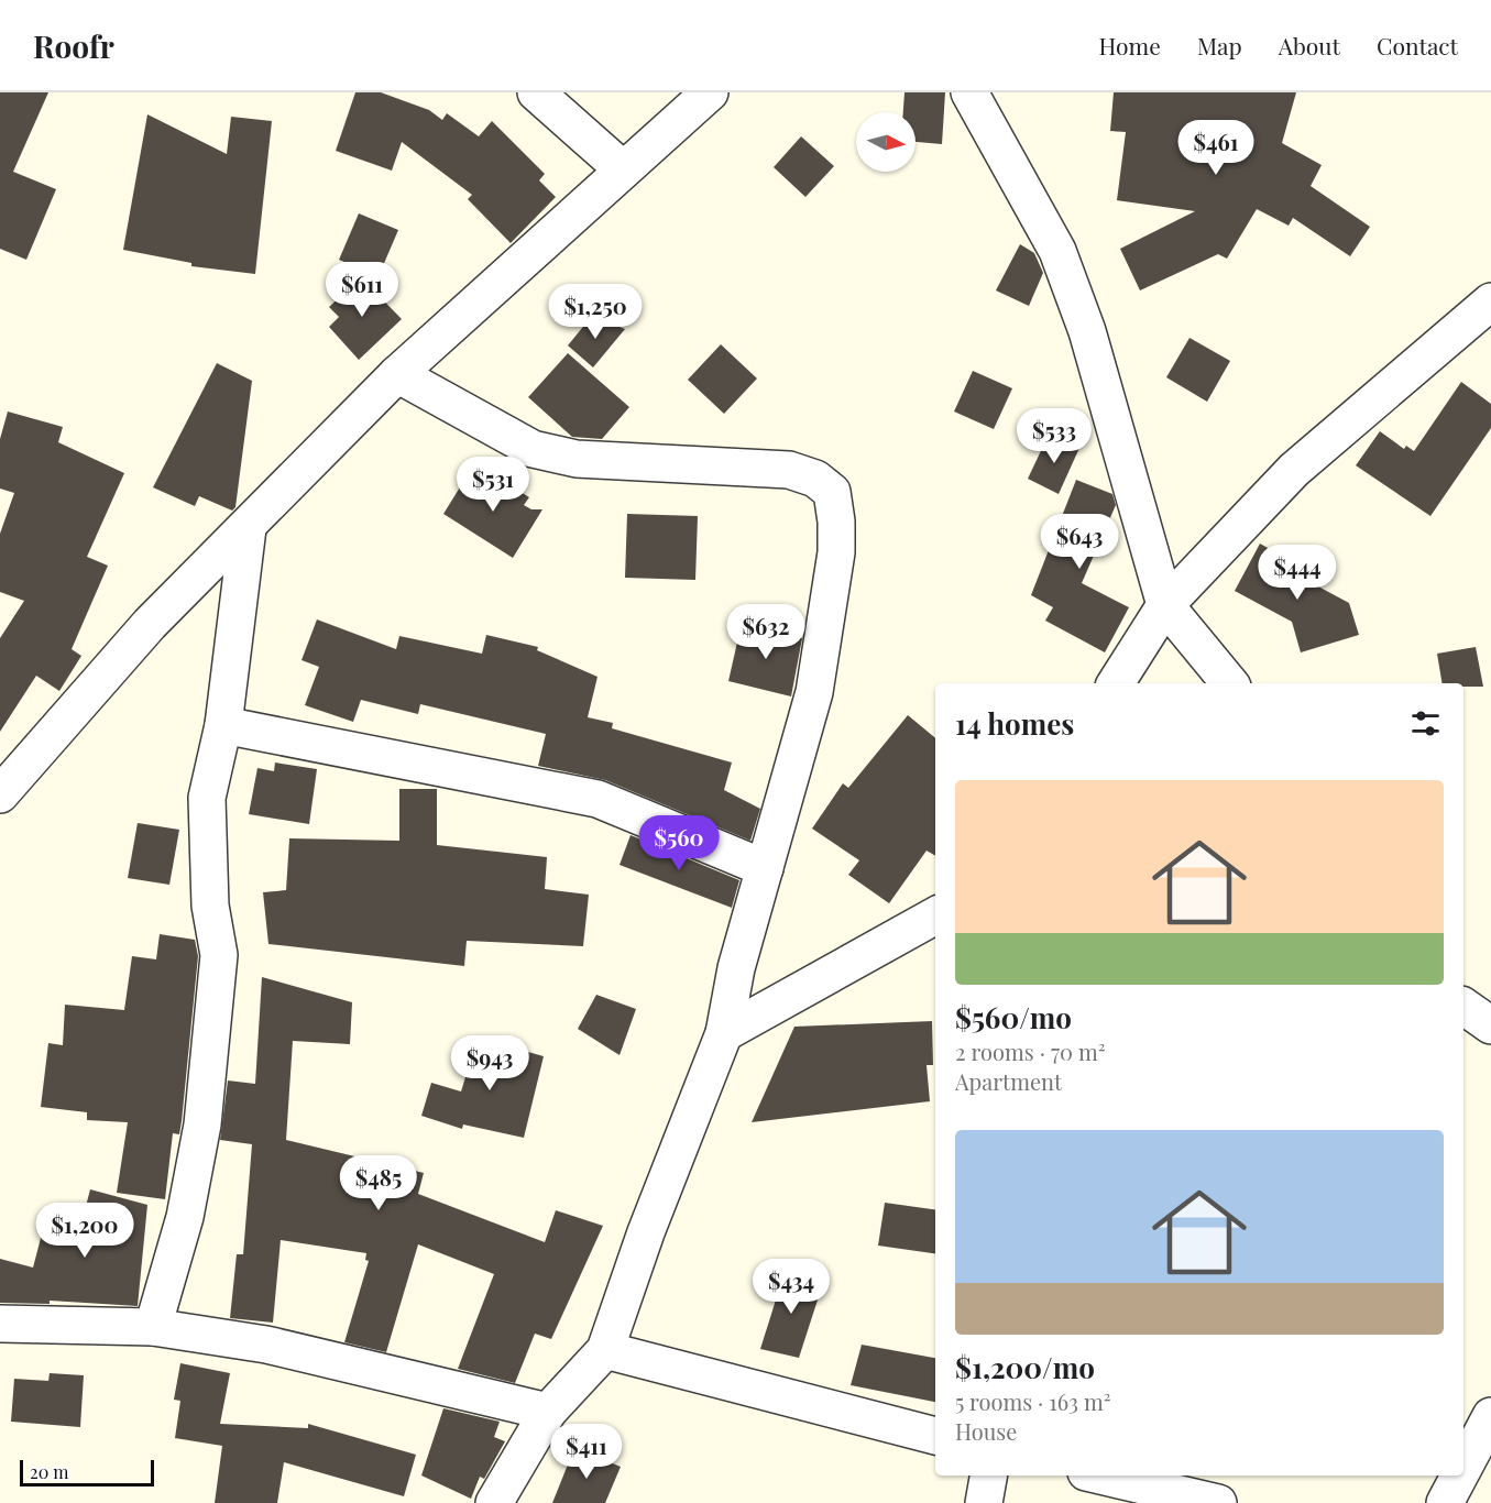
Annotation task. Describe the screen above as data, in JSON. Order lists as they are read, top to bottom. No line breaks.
{"scale_bar":"20 m","north":"right","page":{"header":"Roofr","nav":["Home","Map","About","Contact"],"price":["$461","$611","$1,250","$533","$531","$643","$444","$632","$560","$943","$485","$1,200","$434","$411"],"heading":"14 homes","list":[{"name":"$560/mo","note":"2 rooms · 70 m² · Apartment"},{"name":"$1,200/mo","note":"5 rooms · 163 m² · House"}],"scale":"20 m"}}
